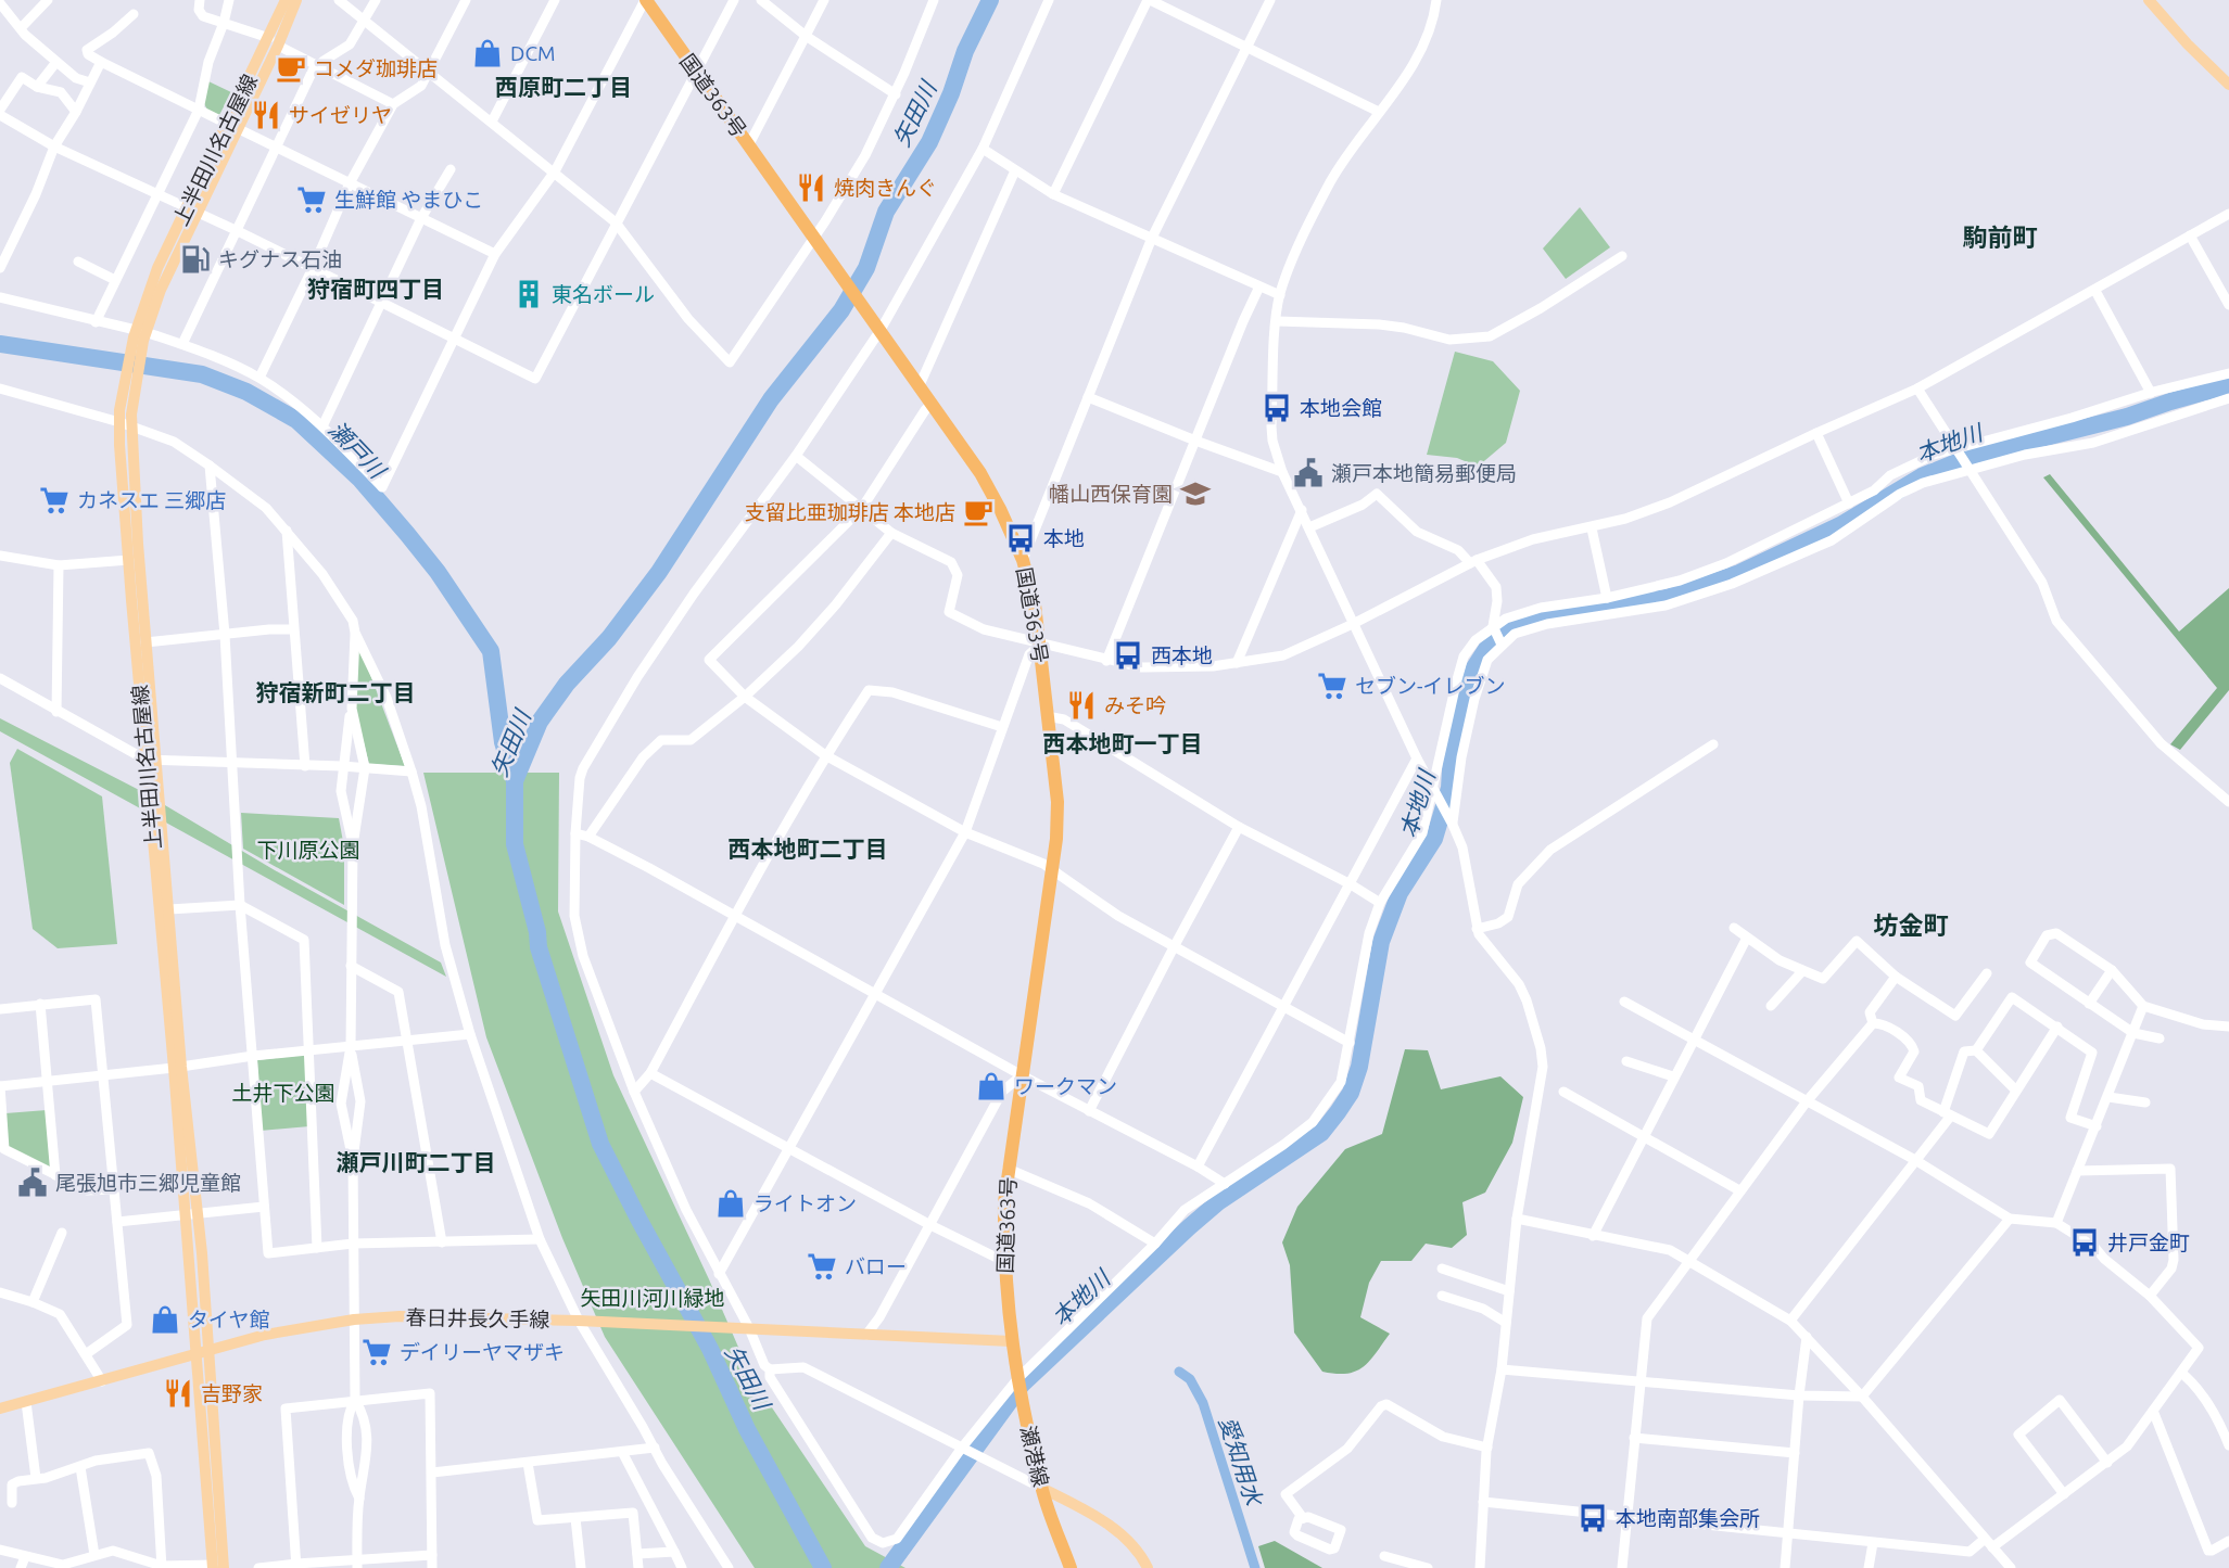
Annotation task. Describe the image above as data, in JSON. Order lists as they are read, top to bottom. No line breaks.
{"streets":{"highway":["国道363号","瀬港線"],"main road":["上半田川名古屋線","春日井長久手線"]},"crossings":[["国道363号","春日井長久手線"],["国道363号","瀬港線"],["上半田川名古屋線","春日井長久手線"],["春日井長久手線","瀬港線"]],"districts":["西原町二丁目","駒前町","狩宿町四丁目","狩宿新町二丁目","西本地町一丁目","西本地町二丁目","坊金町","瀬戸川町二丁目"],"water":["矢田川","本地川","瀬戸川","愛知用水"],"parks":["下川原公園","土井下公園","矢田川河川緑地"],"places":{"shop":["DCM","ワークマン","ライトオン","タイヤ館"],"cafe":["コメダ珈琲店","支留比亜珈琲店 本地店"],"restaurant":["サイゼリヤ","焼肉きんぐ","みそ吟","吉野家"],"supermarket":["生鮮館 やまひこ","カネスエ 三郷店","セブン-イレブン","バロー","デイリーヤマザキ"],"fuel station":["キグナス石油"],"building":["東名ボール"],"bus stop":["本地会館","本地","西本地","井戸金町","本地南部集会所"],"public building":["瀬戸本地簡易郵便局","尾張旭市三郷児童館"],"school or university":["幡山西保育園"]}}
